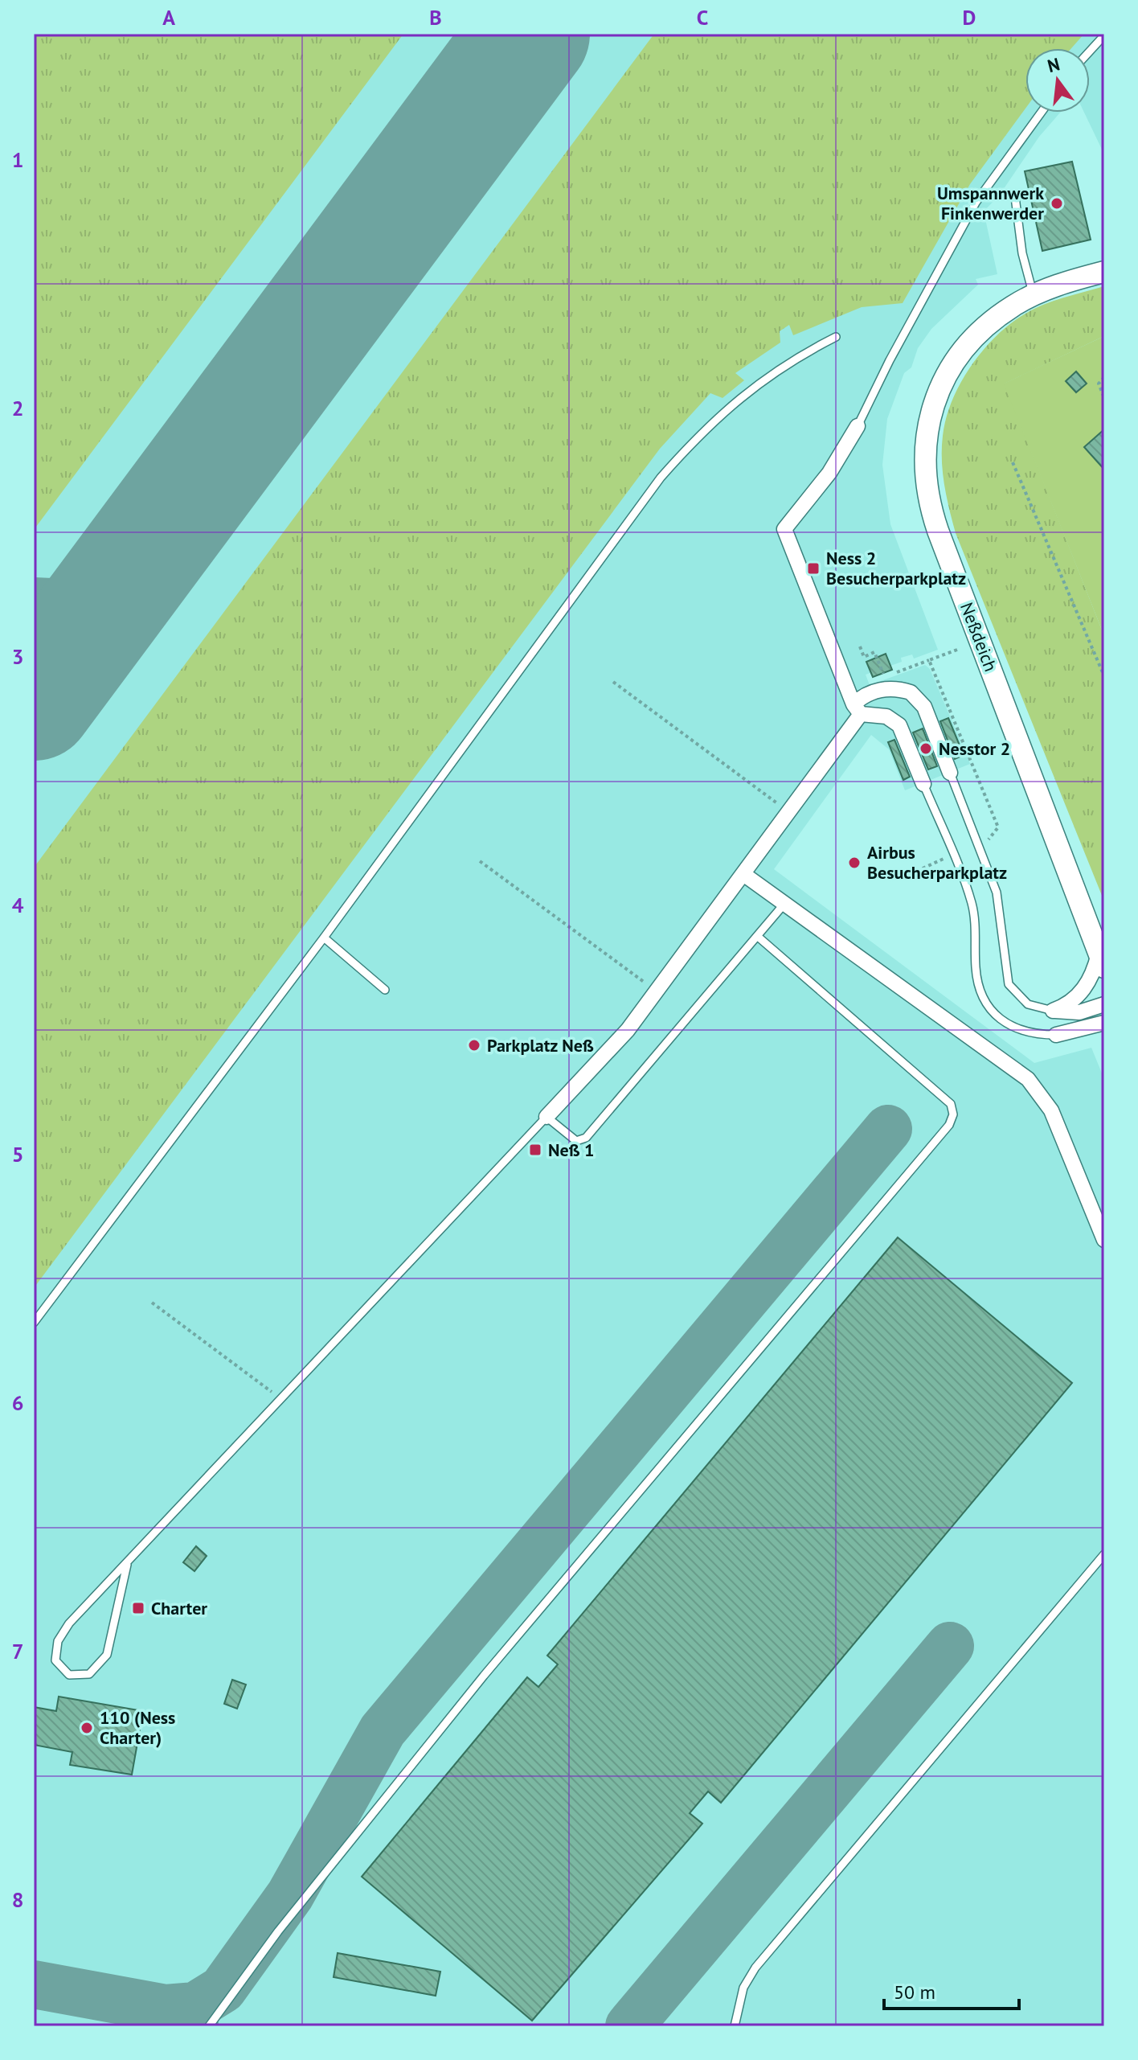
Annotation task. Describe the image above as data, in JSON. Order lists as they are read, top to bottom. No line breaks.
{"streets":{"street":["Neßdeich"]},"places":{"other":["Umspannwerk Finkenwerder","Nesstor 2","Airbus Besucherparkplatz","Parkplatz Neß","110 (Ness Charter)"],"transit":["Ness 2 Besucherparkplatz","Neß 1","Charter"]},"scale_bar":"50 m","north":"top","grid":{"columns":["A","B","C","D"],"rows":["1","2","3","4","5","6","7","8"]}}
